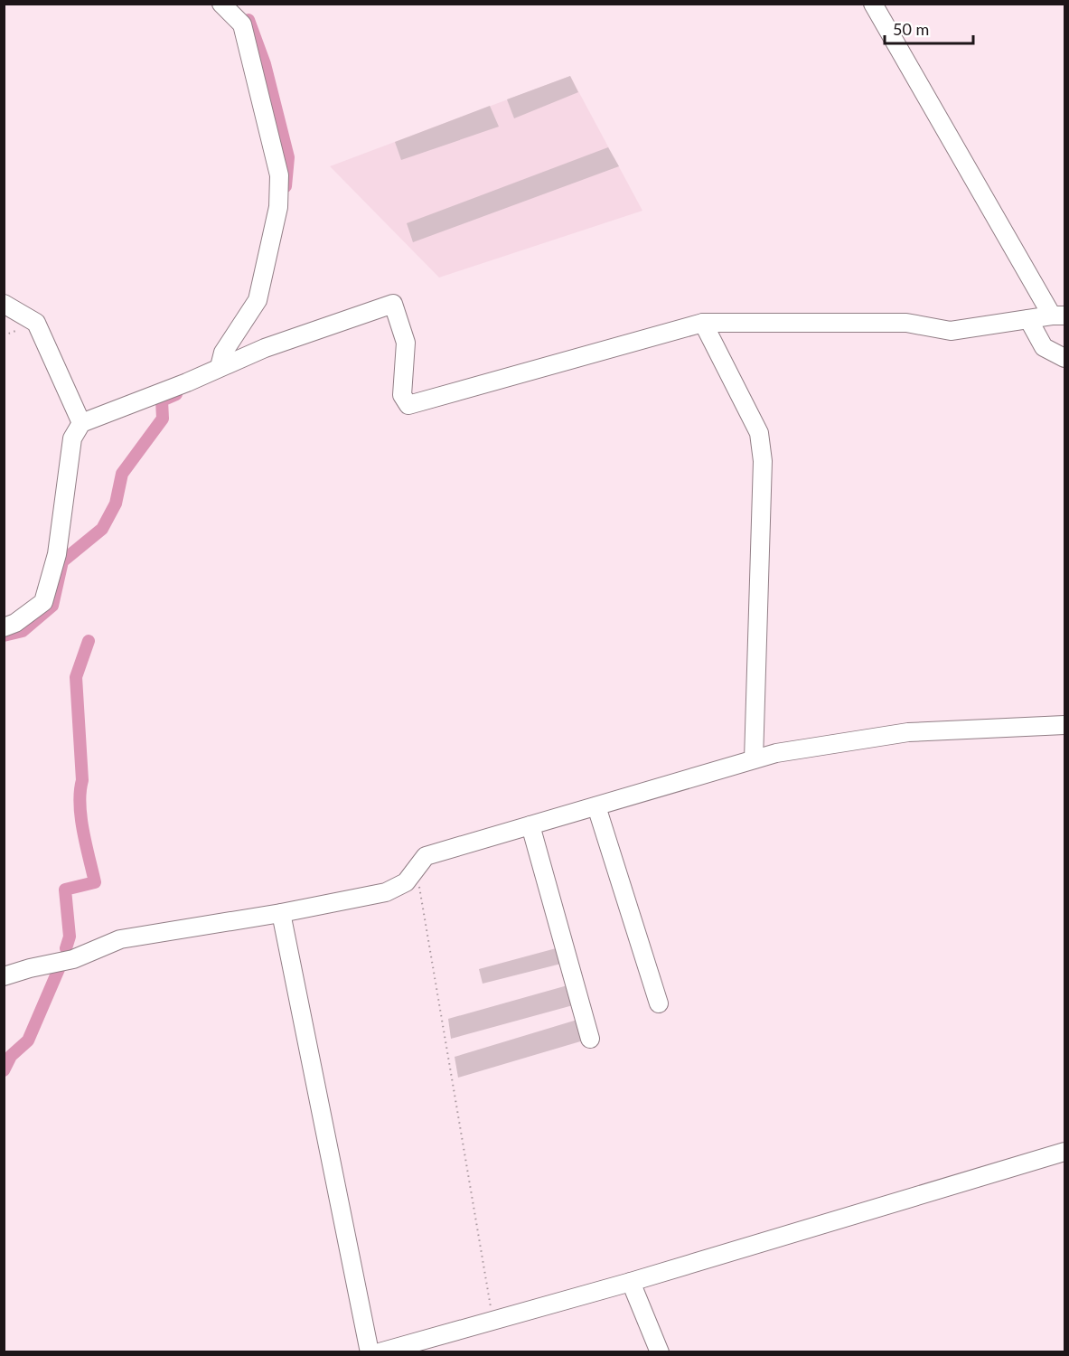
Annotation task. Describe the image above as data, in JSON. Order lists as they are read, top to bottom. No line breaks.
{"scale_bar":"50 m"}
